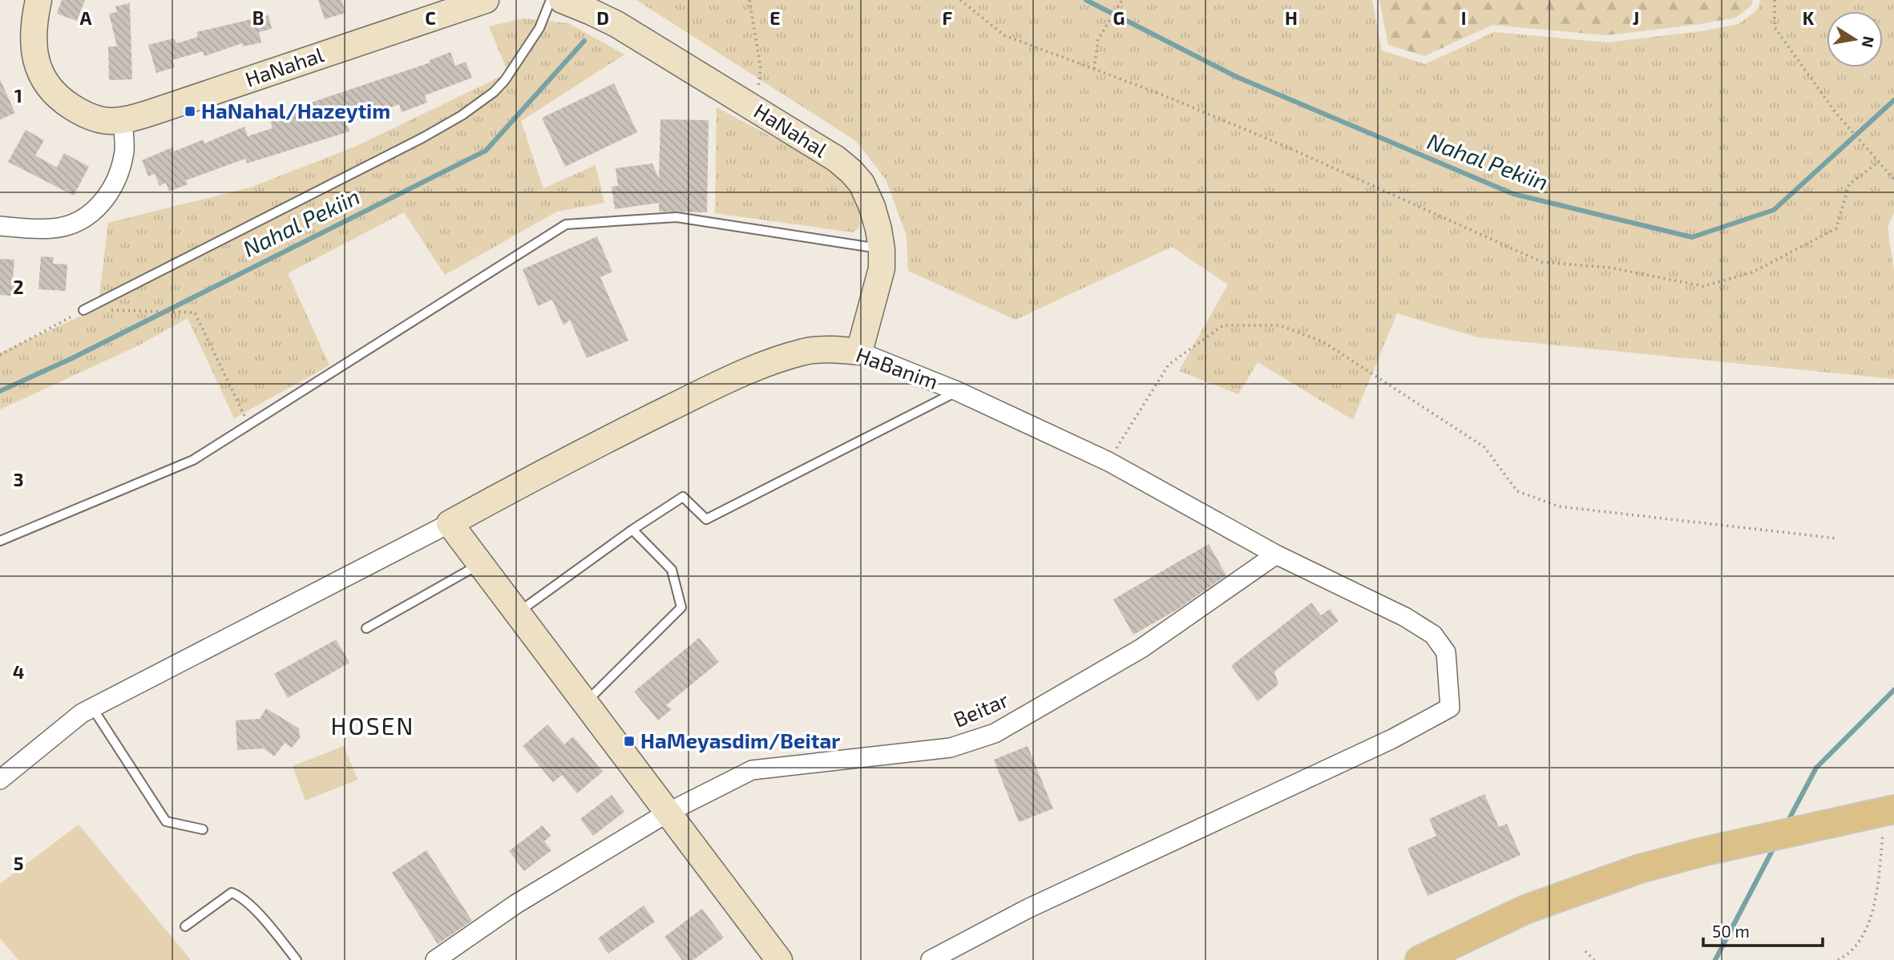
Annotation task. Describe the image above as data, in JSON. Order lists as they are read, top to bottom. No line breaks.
{"streets":{"street":["HaNahal","HaBanim","Beitar"]},"crossings":[["HaNahal","HaBanim"],["HaBanim","Beitar"]],"districts":["HOSEN"],"water":["Nahal Pekiin"],"places":{"transit":["HaNahal/Hazeytim","HaMeyasdim/Beitar"]},"scale_bar":"50 m","north":"right","grid":{"columns":["A","B","C","D","E","F","G","H","I","J","K"],"rows":["1","2","3","4","5"]}}
